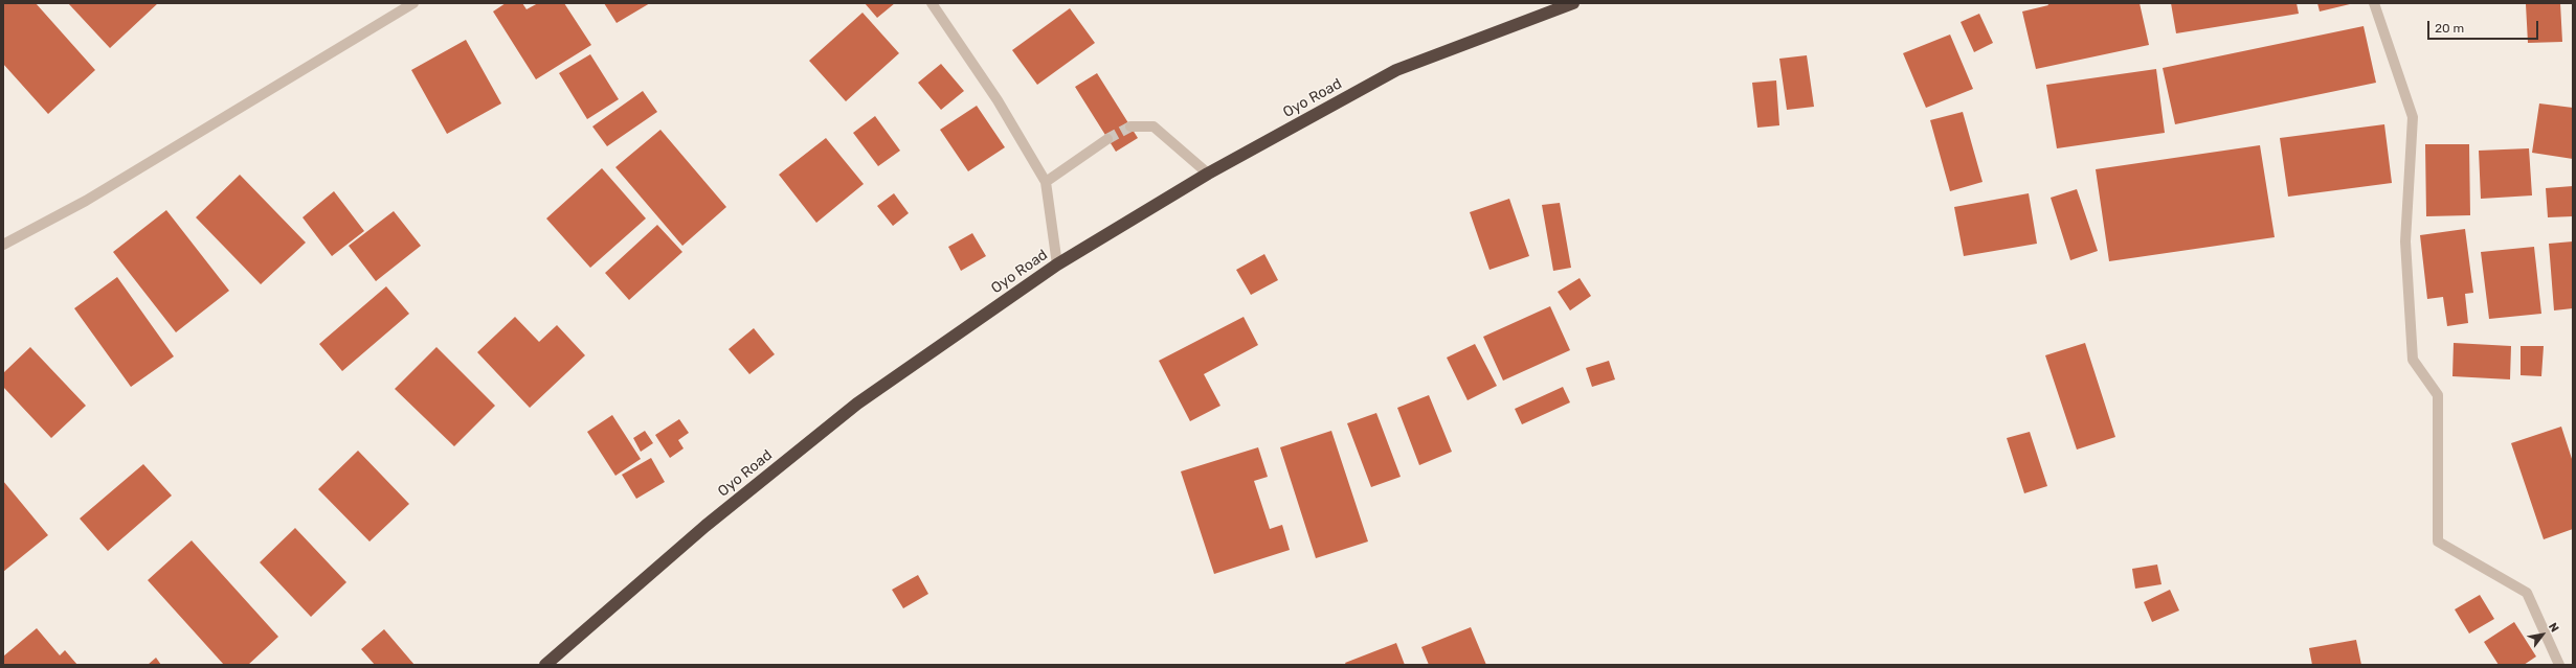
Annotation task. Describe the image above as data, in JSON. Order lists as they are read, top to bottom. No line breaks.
{"streets":{"highway":["Oyo Road"]},"scale_bar":"20 m","north":"top right"}
